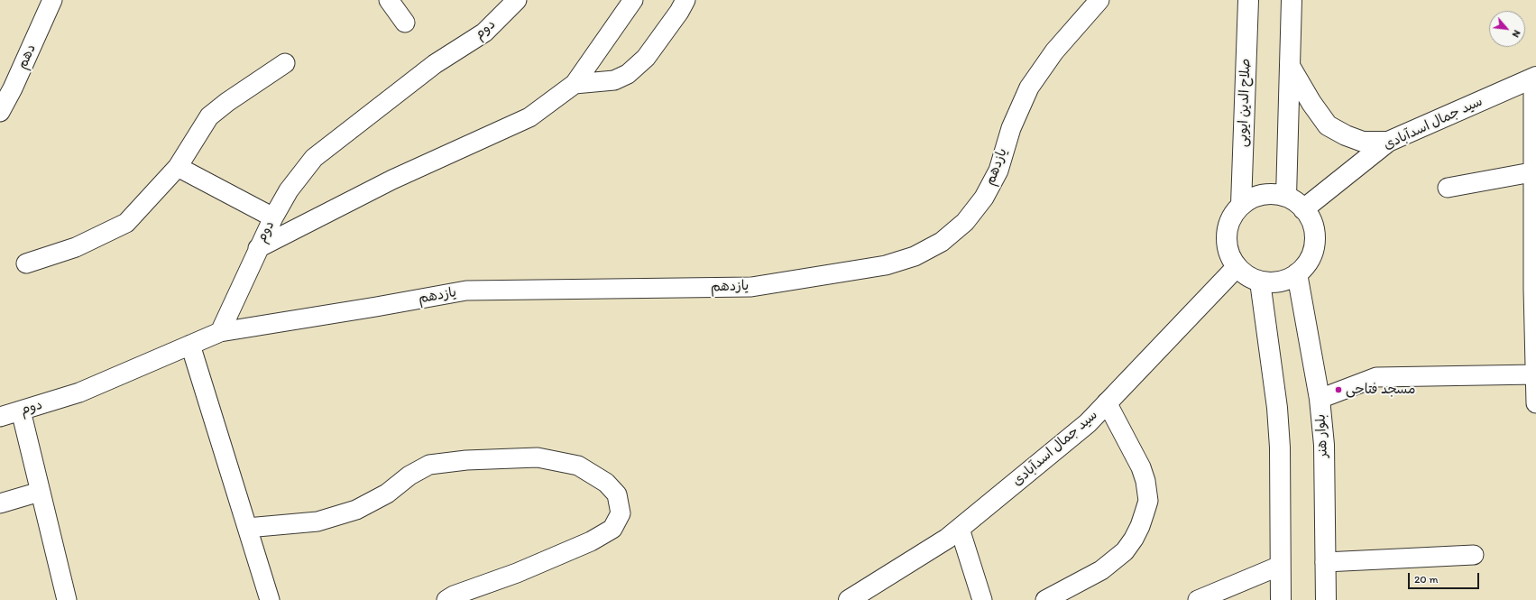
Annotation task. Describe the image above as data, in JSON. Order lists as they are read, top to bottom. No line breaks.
{"streets":{"main road":["صلاح الدین ایوبی","سید جمال اسدآبادی","بلوار هنر"],"street":["دوم","دهم","یازدهم"]},"crossings":[["دوم","یازدهم"],["صلاح الدین ایوبی","سید جمال اسدآبادی"],["صلاح الدین ایوبی","بلوار هنر"],["سید جمال اسدآبادی","بلوار هنر"]],"places":["مسجد فتاحی"],"scale_bar":"20 m","north":"bottom right"}
